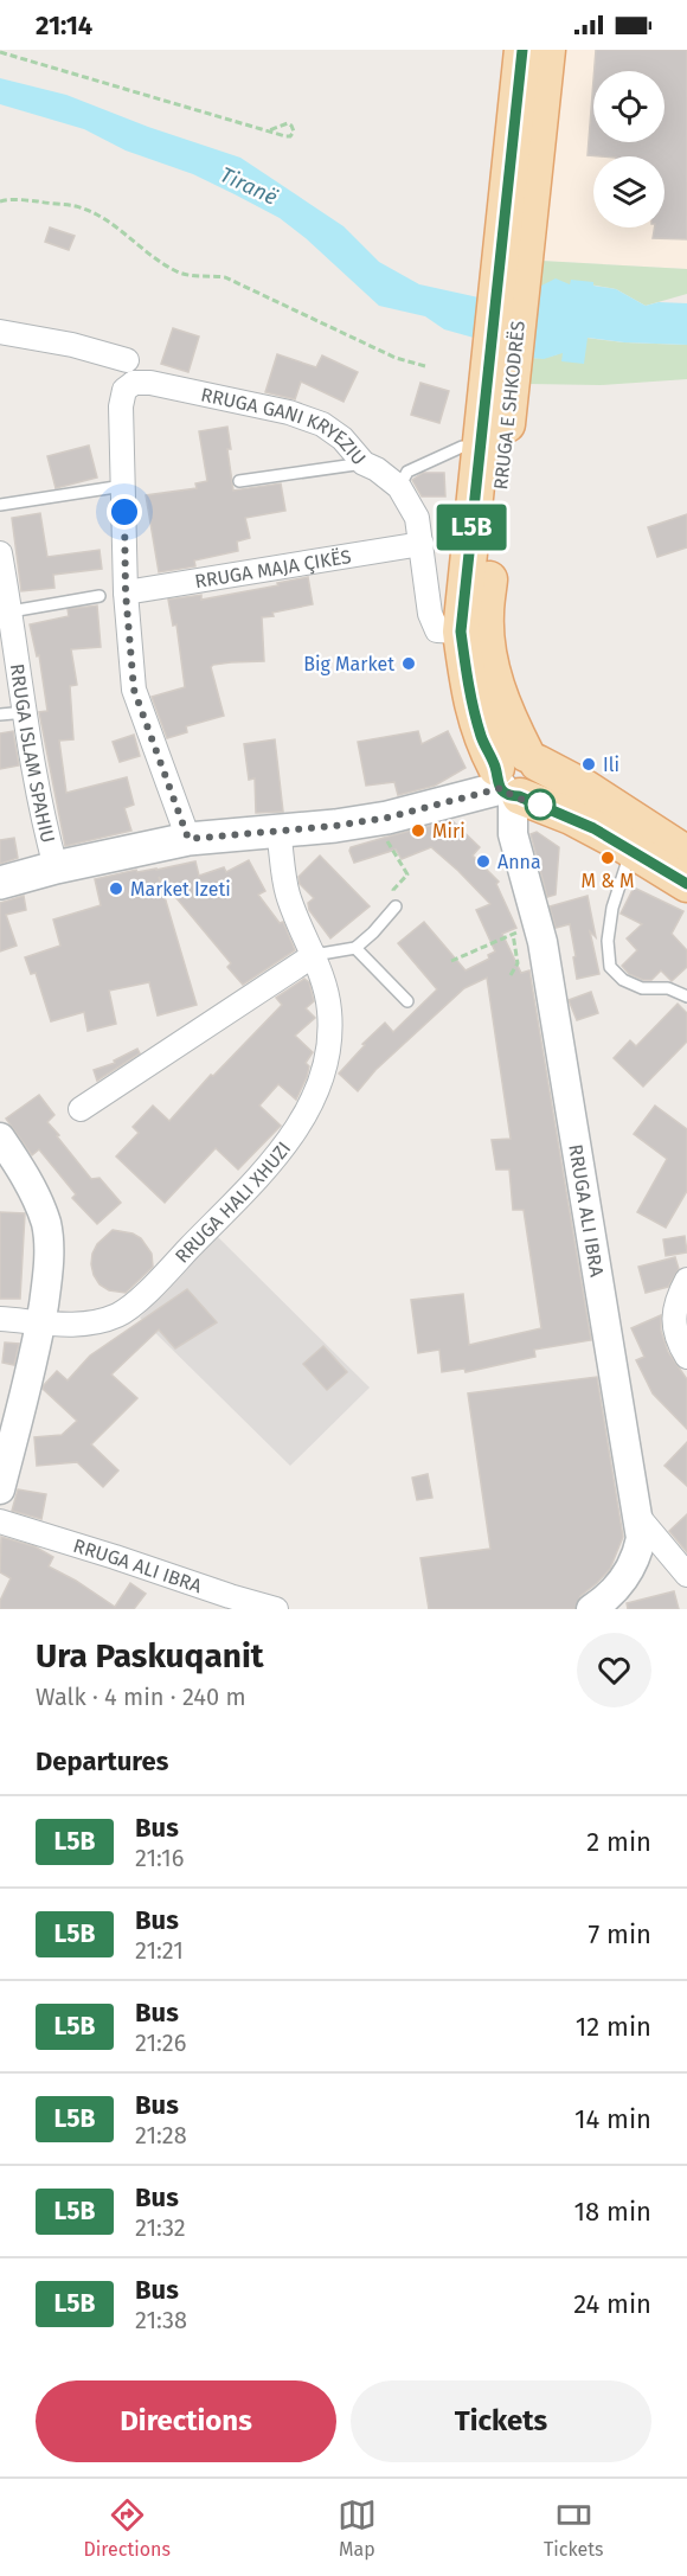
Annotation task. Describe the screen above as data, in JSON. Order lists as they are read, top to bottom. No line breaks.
{"streets":{"main road":["RRUGA E SHKODRËS"],"street":["RRUGA GANI KRYEZIU","RRUGA MAJA ÇIKËS","RRUGA ISLAM SPAHIU","RRUGA HALI XHUZI","RRUGA ALI IBRA"]},"crossings":[["RRUGA E SHKODRËS","RRUGA GANI KRYEZIU"],["RRUGA E SHKODRËS","RRUGA ALI IBRA"],["RRUGA GANI KRYEZIU","RRUGA MAJA ÇIKËS"]],"water":["Tiranë"],"places":["Big Market","Ili","Miri","M & M","Anna","Market Izeti"],"lines":["bus line L5B"],"page":{"status":"21:14","on_map":"L5B","heading":[["Ura Paskuqanit","Walk · 4 min · 240 m"],"Departures"],"list":[{"mark":"L5B","name":"Bus","note":"21:16","value":"2 min"},{"mark":"L5B","name":"Bus","note":"21:21","value":"7 min"},{"mark":"L5B","name":"Bus","note":"21:26","value":"12 min"},{"mark":"L5B","name":"Bus","note":"21:28","value":"14 min"},{"mark":"L5B","name":"Bus","note":"21:32","value":"18 min"},{"mark":"L5B","name":"Bus","note":"21:38","value":"24 min"}],"buttons":["Directions","Tickets"],"tabs":["Directions","Map","Tickets"]}}
